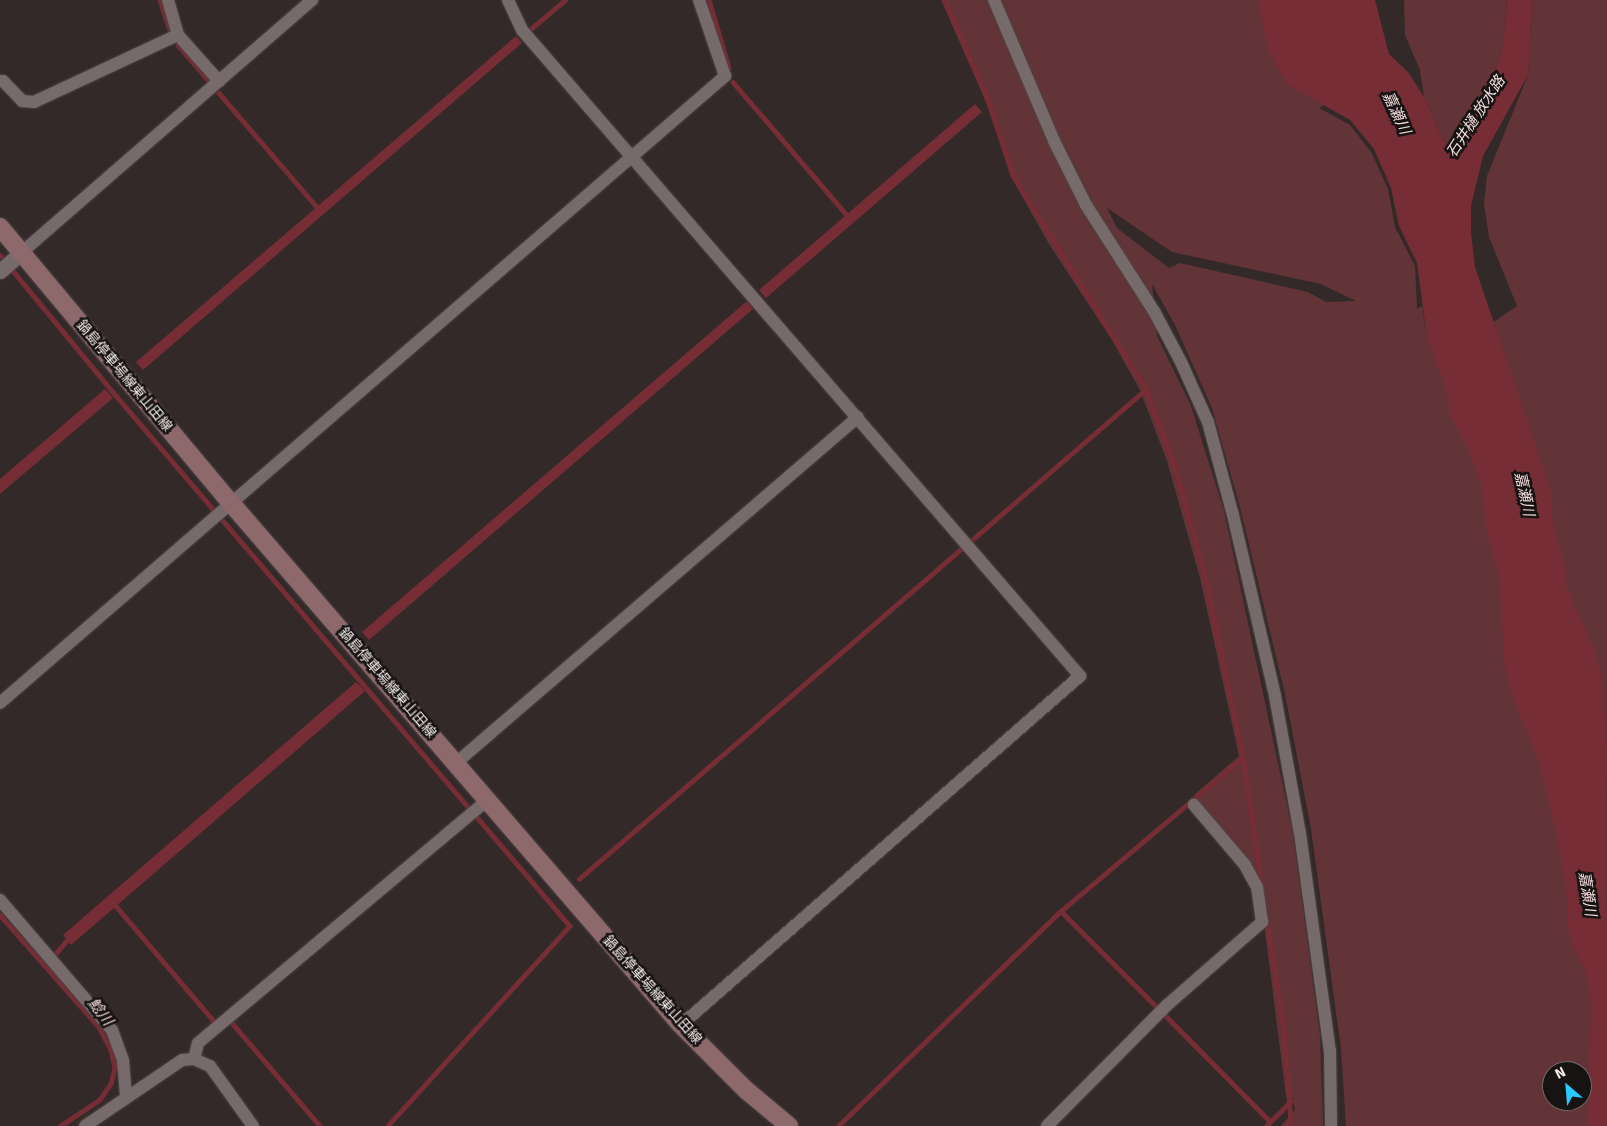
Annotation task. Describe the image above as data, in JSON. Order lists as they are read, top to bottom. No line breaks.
{"streets":{"main road":["鍋島停車場線東山田線"]},"water":["嘉瀬川","石井樋 放水路","鯰川"],"north":"top left"}
